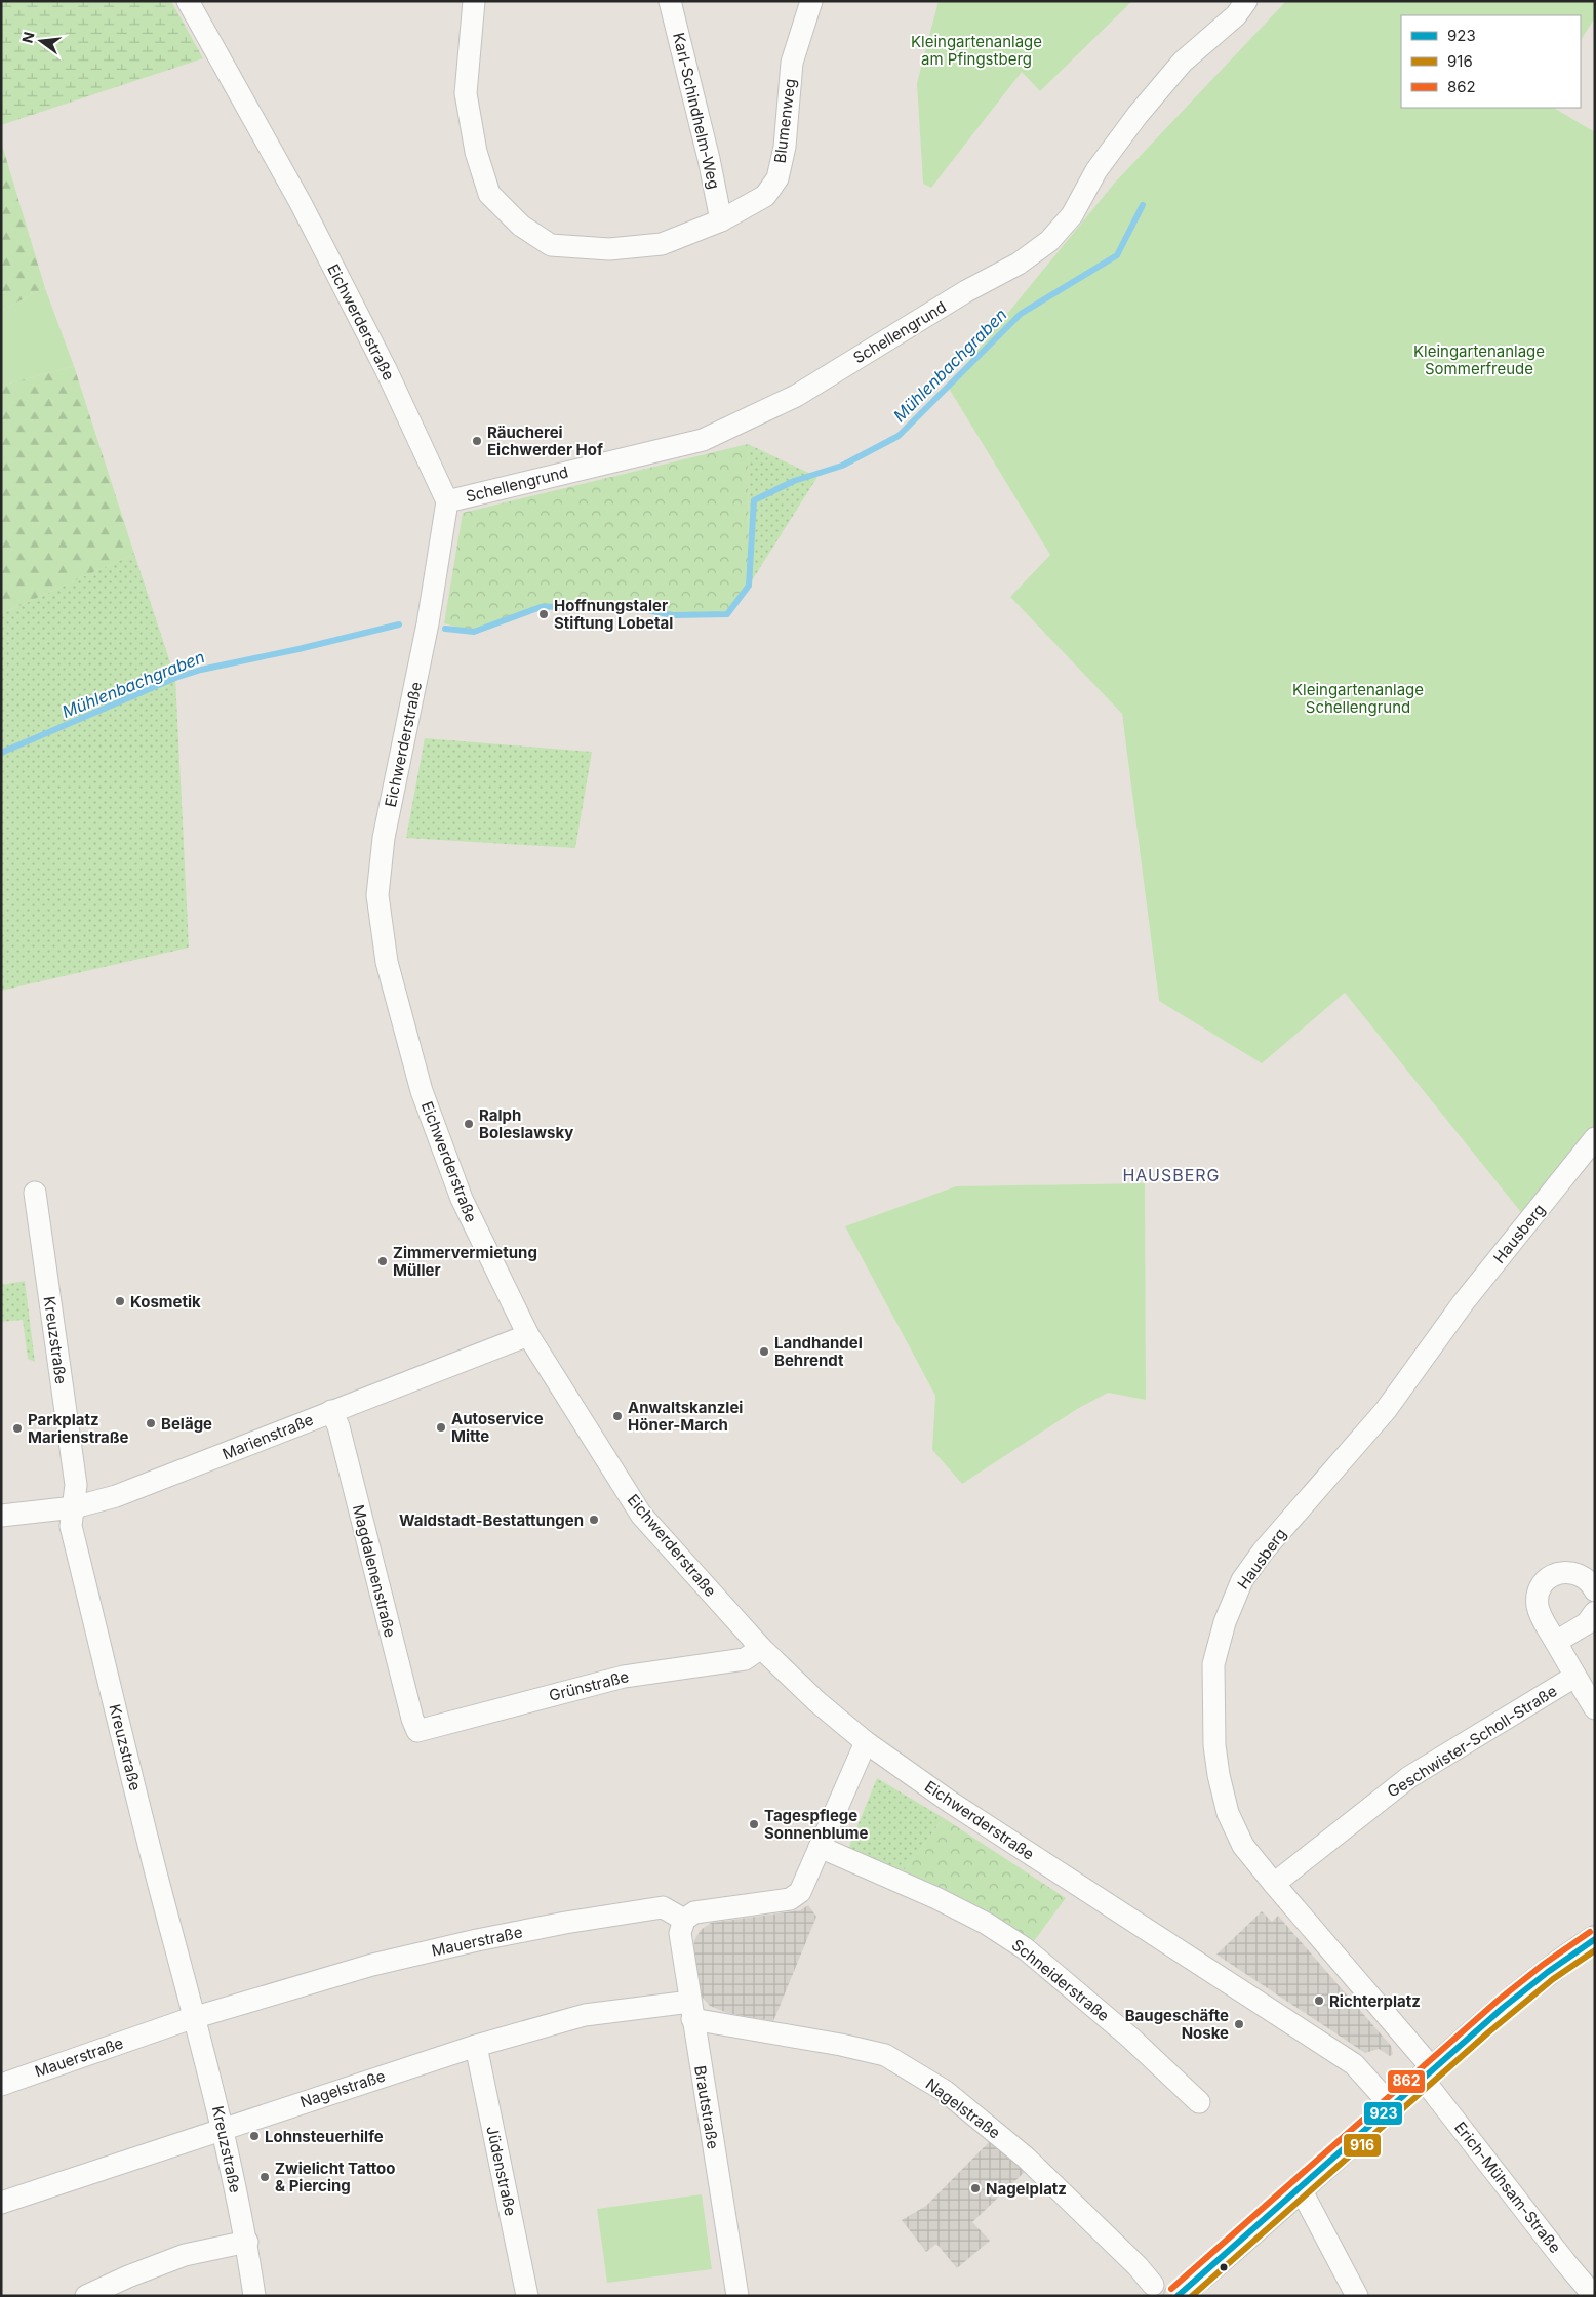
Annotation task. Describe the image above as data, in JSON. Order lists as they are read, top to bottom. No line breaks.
{"streets":{"street":["Karl-Schindhelm-Weg","Blumenweg","Eichwerderstraße","Schellengrund","Hausberg","Kreuzstraße","Marienstraße","Magdalenenstraße","Grünstraße","Geschwister-Scholl-Straße","Mauerstraße","Schneiderstraße","Nagelstraße","Brautstraße","Jüdenstraße","Erich-Mühsam-Straße"]},"crossings":[["Karl-Schindhelm-Weg","Blumenweg"],["Eichwerderstraße","Schellengrund"],["Eichwerderstraße","Marienstraße"],["Eichwerderstraße","Grünstraße"],["Hausberg","Geschwister-Scholl-Straße"],["Hausberg","Erich-Mühsam-Straße"],["Kreuzstraße","Marienstraße"],["Kreuzstraße","Mauerstraße"],["Kreuzstraße","Nagelstraße"],["Marienstraße","Magdalenenstraße"],["Magdalenenstraße","Grünstraße"],["Mauerstraße","Brautstraße"],["Nagelstraße","Brautstraße"],["Nagelstraße","Jüdenstraße"]],"districts":["HAUSBERG"],"water":["Mühlenbachgraben"],"parks":["Kleingartenanlage am Pfingstberg","Kleingartenanlage Sommerfreude","Kleingartenanlage Schellengrund"],"places":["Räucherei Eichwerder Hof","Hoffnungstaler Stiftung Lobetal","Ralph Boleslawsky","Zimmervermietung Müller","Kosmetik","Landhandel Behrendt","Anwaltskanzlei Höner-March","Beläge","Autoservice Mitte","Parkplatz Marienstraße","Waldstadt-Bestattungen","Tagespflege Sonnenblume","Richterplatz","Baugeschäfte Noske","Lohnsteuerhilfe","Zwielicht Tattoo & Piercing","Nagelplatz"],"lines":["transit line 862","transit line 923","transit line 916"],"legend":["923","916","862"],"north":"left"}
